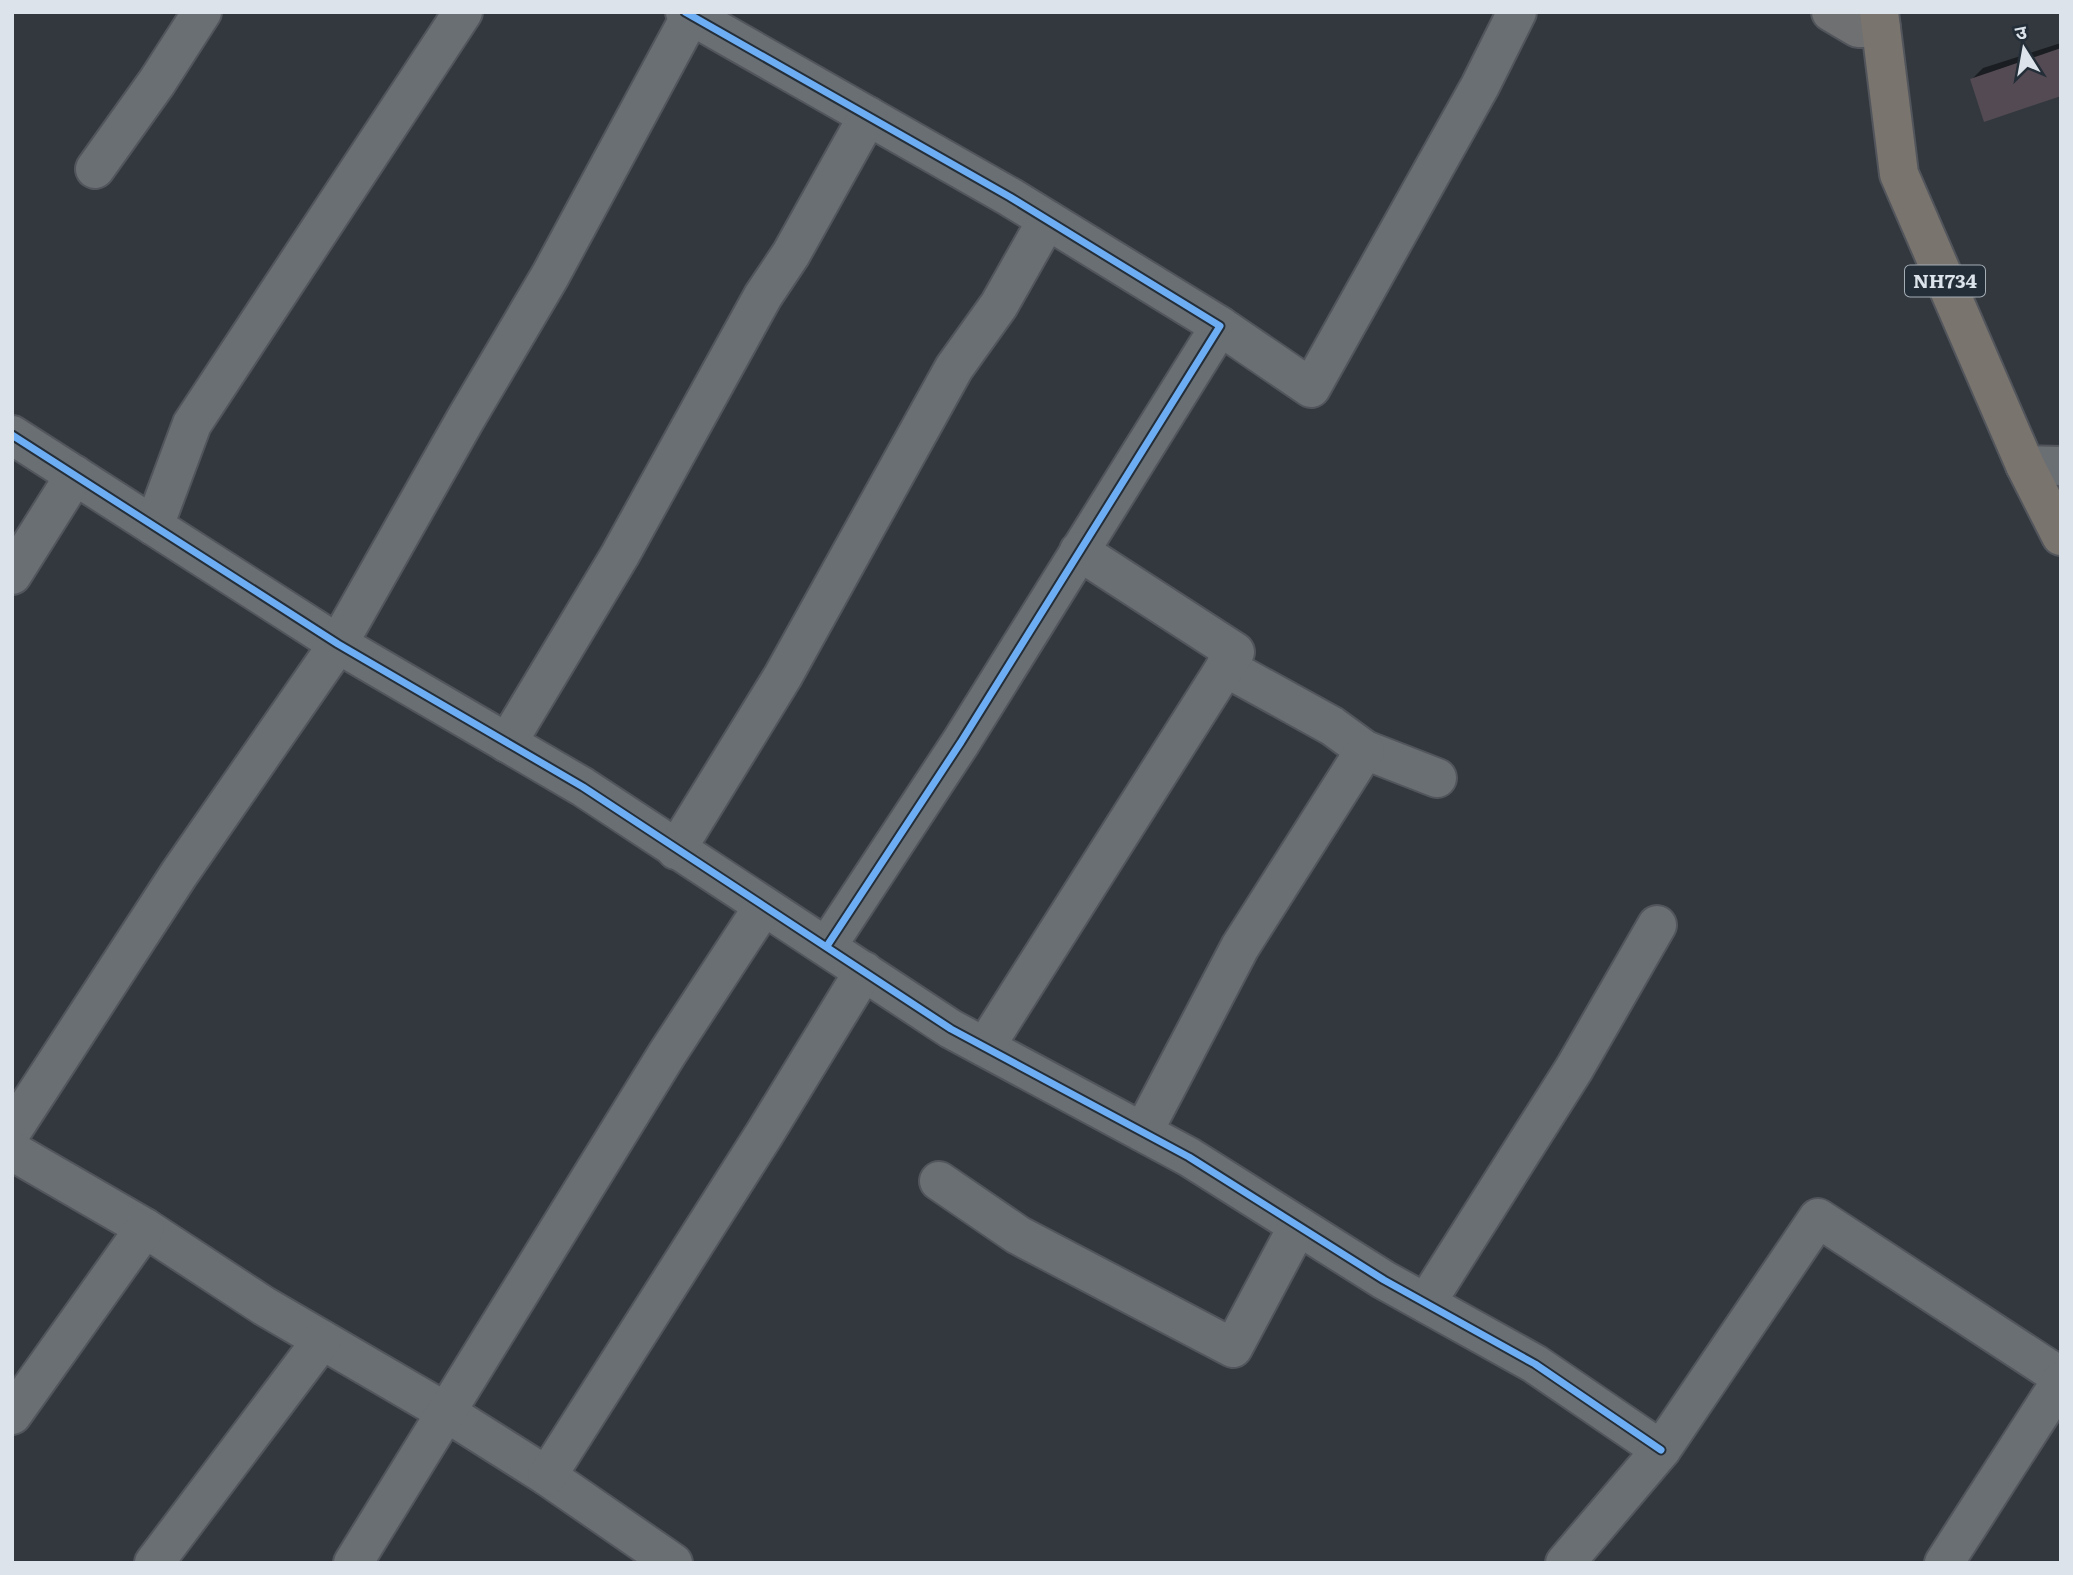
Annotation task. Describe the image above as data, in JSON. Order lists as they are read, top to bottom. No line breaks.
{"streets":{"highway":["NH734"]},"north":"top"}
